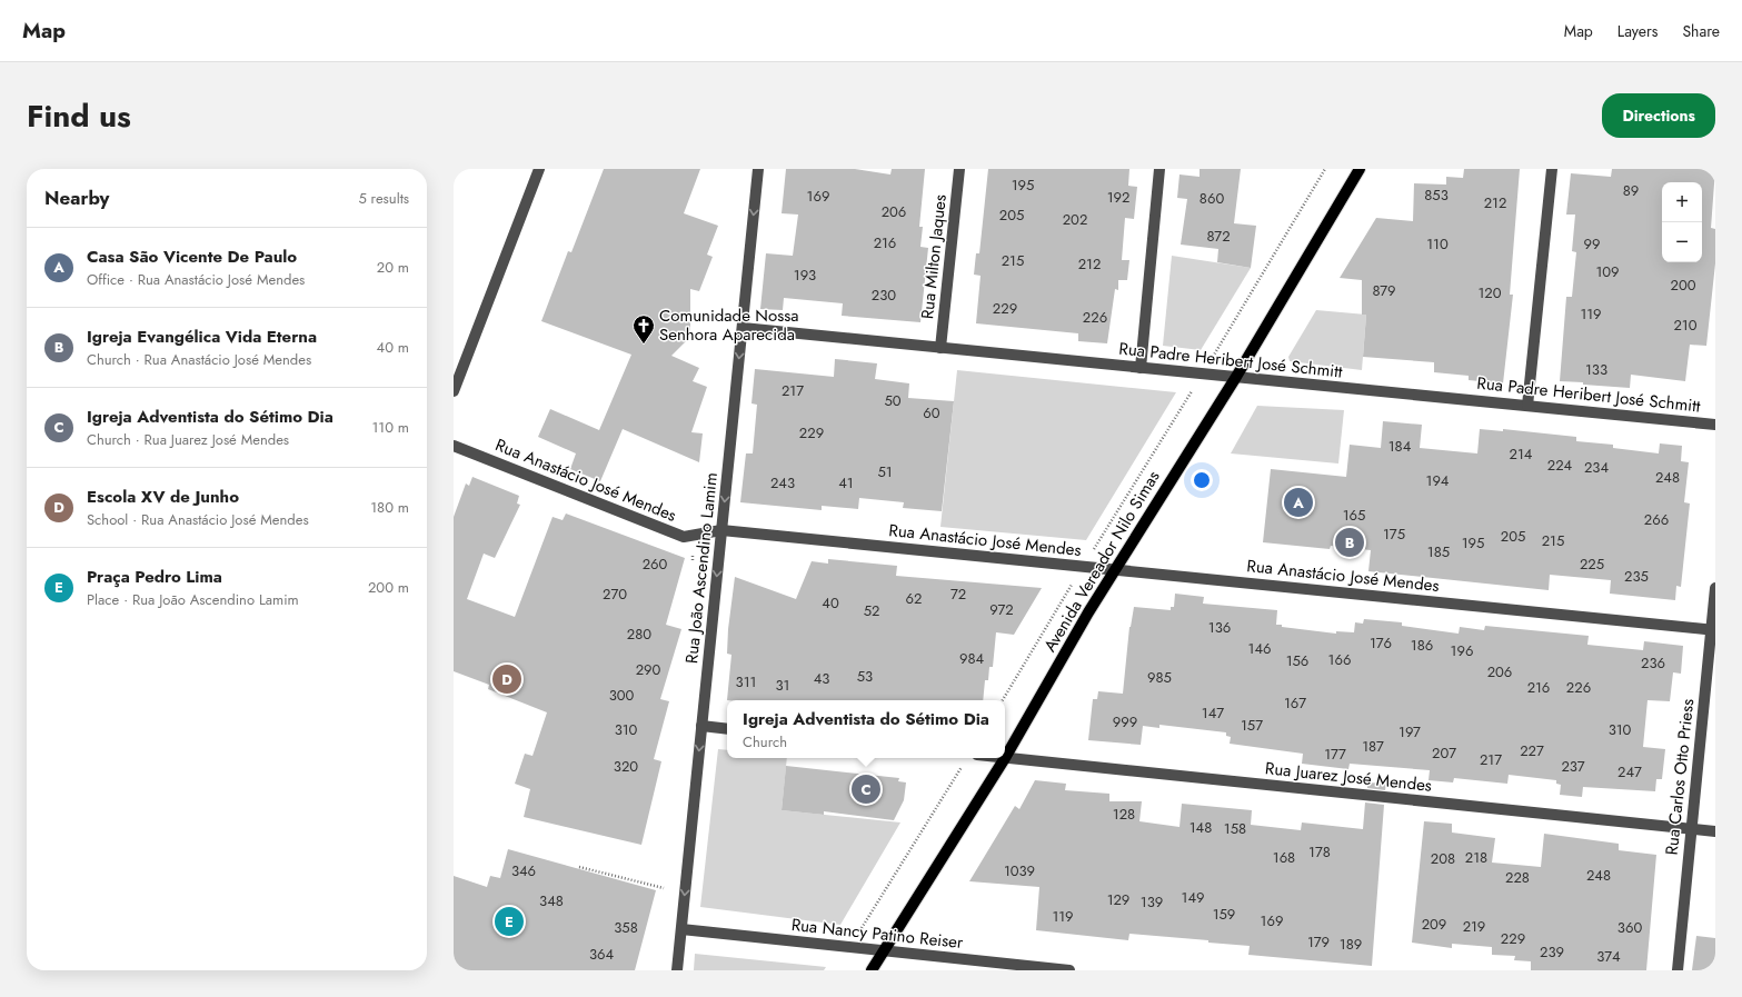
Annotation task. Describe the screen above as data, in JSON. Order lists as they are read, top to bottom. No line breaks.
{"streets":{"main road":["Avenida Vereador Nilo Simas"],"street":["Rua Milton Jaques","Rua Padre Heribert José Schmitt","Rua Anastácio José Mendes","Rua João Ascendino Lamim","Rua Juarez José Mendes","Rua Carlos Otto Priess","Rua Nancy Patino Reiser"]},"crossings":[["Rua Milton Jaques","Rua Padre Heribert José Schmitt"],["Rua Padre Heribert José Schmitt","Avenida Vereador Nilo Simas"],["Rua Padre Heribert José Schmitt","Rua João Ascendino Lamim"],["Rua Anastácio José Mendes","Avenida Vereador Nilo Simas"],["Rua Anastácio José Mendes","Rua João Ascendino Lamim"],["Rua Anastácio José Mendes","Rua Carlos Otto Priess"],["Avenida Vereador Nilo Simas","Rua Juarez José Mendes"],["Avenida Vereador Nilo Simas","Rua Nancy Patino Reiser"],["Rua João Ascendino Lamim","Rua Nancy Patino Reiser"],["Rua Juarez José Mendes","Rua Carlos Otto Priess"]],"one_way":["Rua João Ascendino Lamim"],"places":{"church":["Comunidade Nossa Senhora Aparecida"]},"house_numbers":["195","89","853","169","192","860","212","206","205","202","872","216","110","99","215","212","109","193","200","879","120","230","229","119","226","210","133","217","50","60","229","184","214","224","234","51","248","194","243","41","165","266","175","205","215","195","185","260","225","235","270","72","62","40","972","52","136","280","176","186","146","196","984","166","156","236","290","206","53","985","43","311","31","216","226","300","167","147","999","157","310","310","197","187","227","207","177","217","320","237","247","128","148","158","178","168","218","208","346","1039","248","228","149","129","348","139","159","119","169","209","219","358","360","229","179","189","239","364","374"],"page":{"header":"Map","nav":["Map","Layers","Share"],"title":"Find us","buttons":"Directions","heading":["Nearby","5 results"],"map_buttons":["+","−"],"list":[{"mark":"A","name":"Casa São Vicente De Paulo","note":"Office · Rua Anastácio José Mendes","value":"20 m"},{"mark":"B","name":"Igreja Evangélica Vida Eterna","note":"Church · Rua Anastácio José Mendes","value":"40 m"},{"mark":"C","name":"Igreja Adventista do Sétimo Dia","note":"Church · Rua Juarez José Mendes","value":"110 m"},{"mark":"D","name":"Escola XV de Junho","note":"School · Rua Anastácio José Mendes","value":"180 m"},{"mark":"E","name":"Praça Pedro Lima","note":"Place · Rua João Ascendino Lamim","value":"200 m"}],"pins":["A","B","D","C","E"],"popup":["Igreja Adventista do Sétimo Dia","Church"]}}
